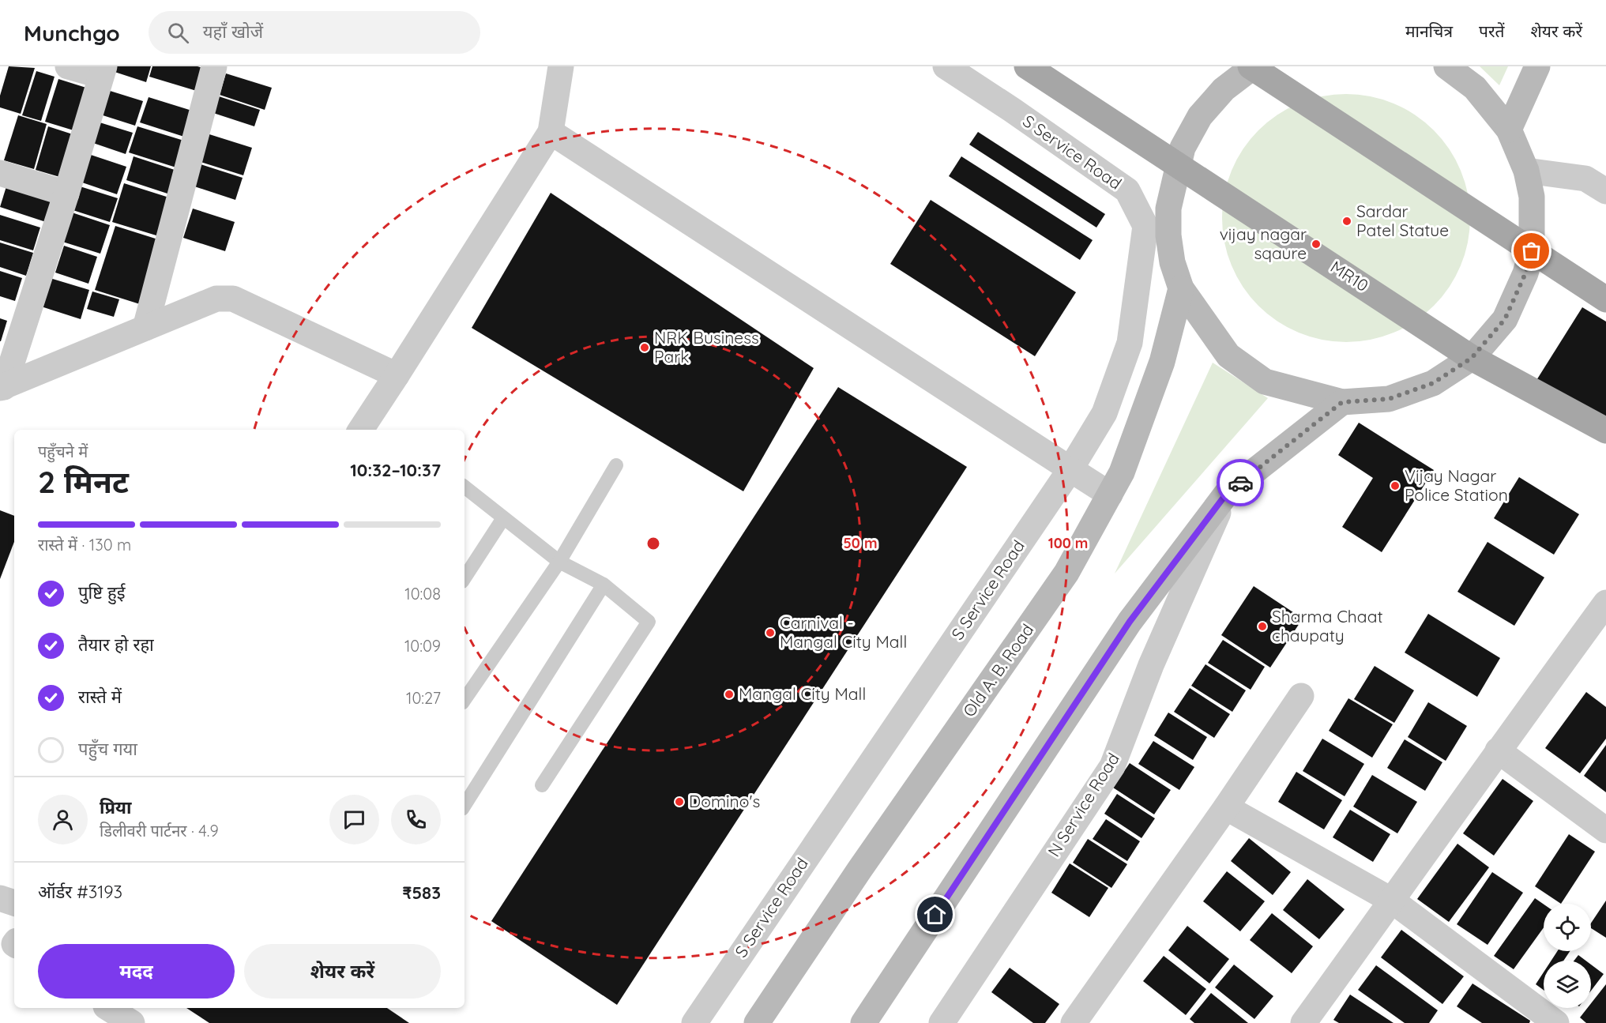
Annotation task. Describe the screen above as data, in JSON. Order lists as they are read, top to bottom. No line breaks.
{"streets":{"main road":["MR10","Old A. B. Road"],"street":["S Service Road","N Service Road"]},"places":["Sardar Patel Statue","vijay nagar sqaure","NRK Business Park","Vijay Nagar Police Station","Sharma Chaat chaupaty","Carnival - Mangal City Mall","Mangal City Mall","Domino's"],"page":{"header":"Munchgo","search":"यहाँ खोजें","nav":["मानचित्र","परतें","शेयर करें"],"heading":["2 मिनट","पहुँचने में","10:32–10:37"],"panel":["प्रिया","डिलीवरी पार्टनर · 4.9","ऑर्डर #3193","₹583"],"bar":"रास्ते में · 130 m","list":[["पुष्टि हुई","10:08"],["तैयार हो रहा","10:09"],["रास्ते में","10:27"],"पहुँच गया"],"buttons":["मदद","शेयर करें"]},"rings":["50 m","100 m"]}
